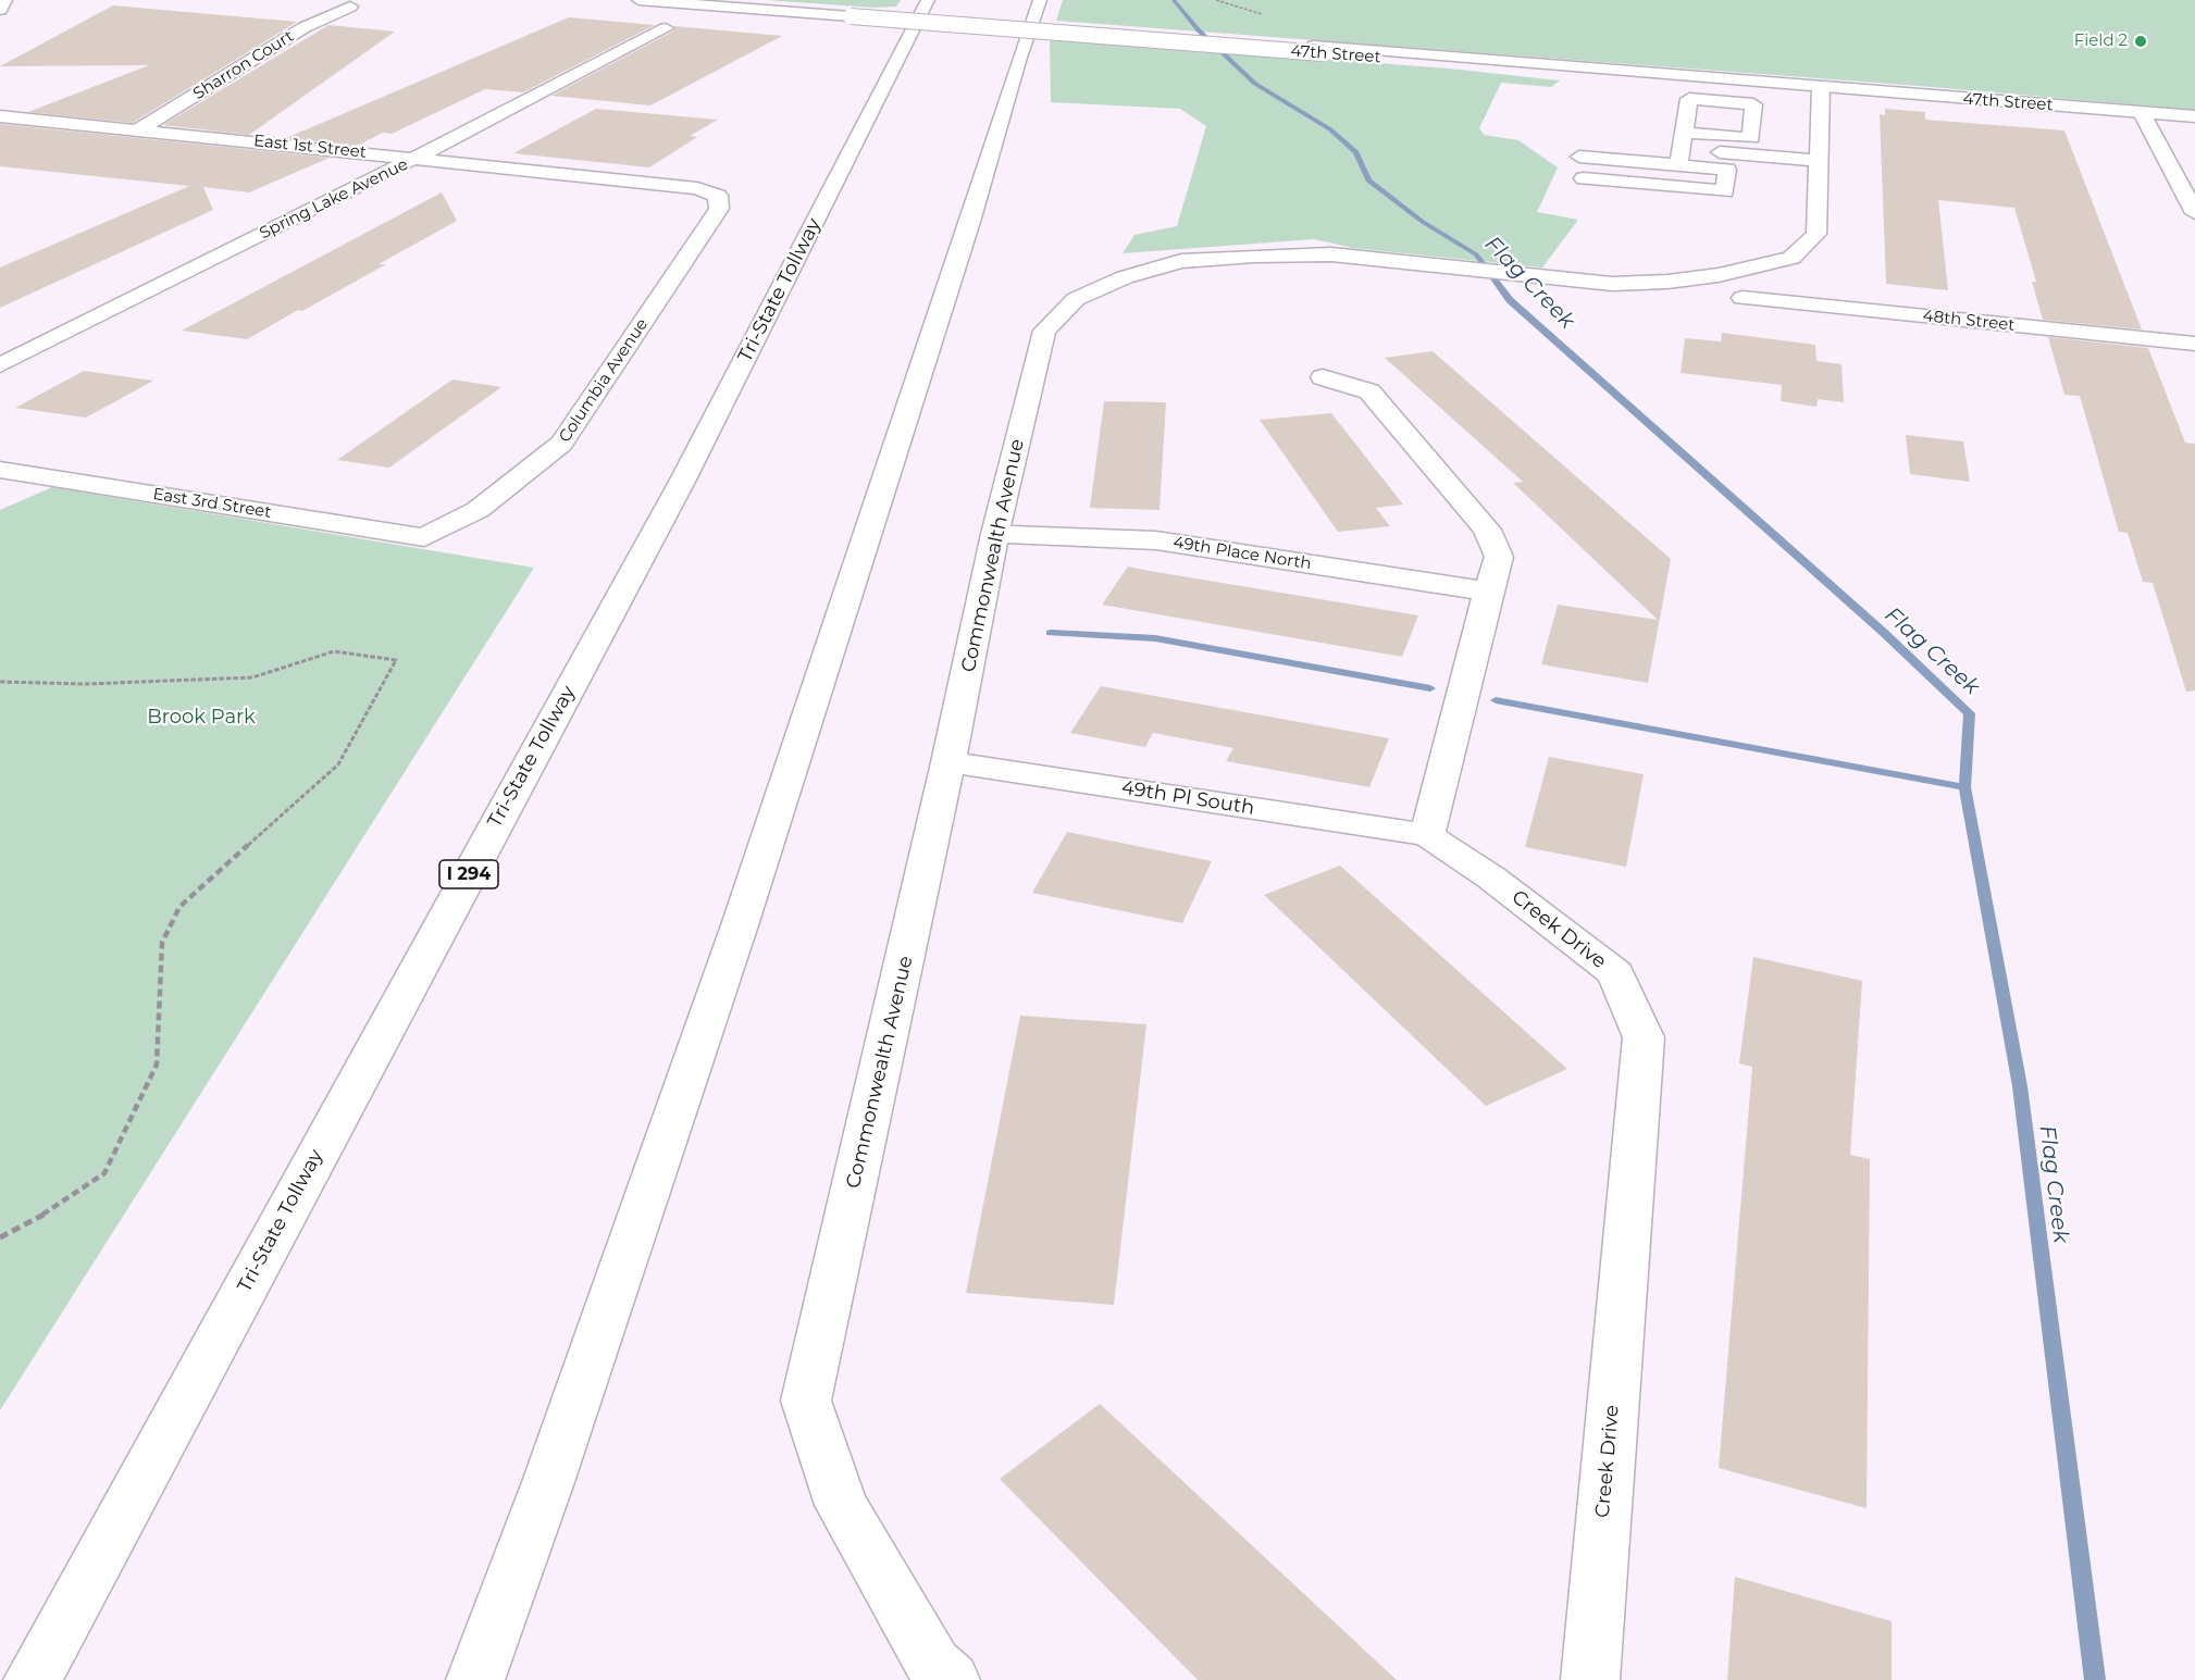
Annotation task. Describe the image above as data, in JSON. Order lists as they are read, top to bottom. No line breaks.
{"streets":{"main road":["47th Street","Sharron Court","East 1st Street","Spring Lake Avenue","Tri-State Tollway","48th Street","Columbia Avenue","East 3rd Street","49th Place North","Commonwealth Avenue","49th Pl South","I 294","Creek Drive"]},"crossings":[["47th Street","Commonwealth Avenue"],["Sharron Court","East 1st Street"],["East 1st Street","Spring Lake Avenue"],["East 1st Street","Columbia Avenue"],["Columbia Avenue","East 3rd Street"],["49th Place North","Commonwealth Avenue"],["Commonwealth Avenue","49th Pl South"],["49th Pl South","Creek Drive"]],"water":["Flag Creek"],"parks":["Brook Park"],"places":["Field 2"]}
